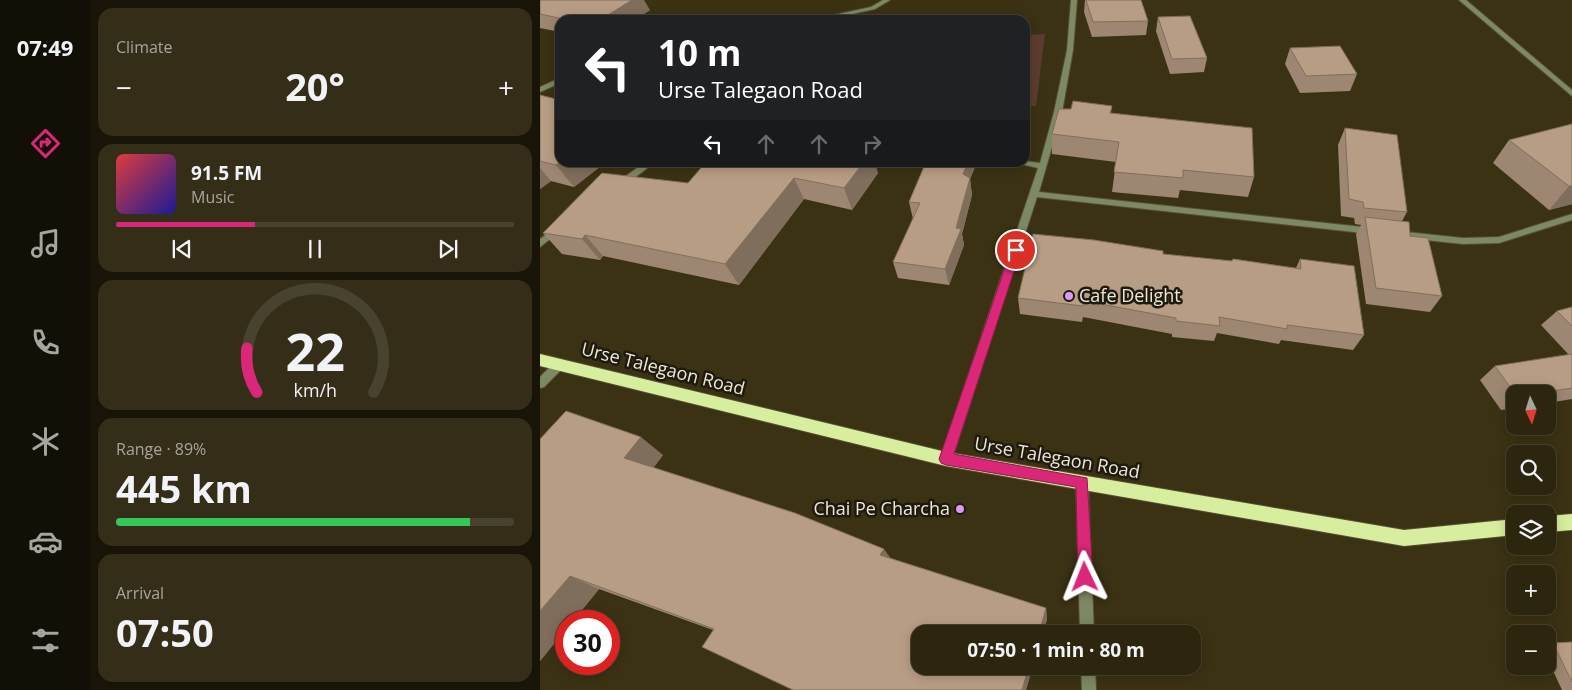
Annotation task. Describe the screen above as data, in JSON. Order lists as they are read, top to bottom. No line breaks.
{"streets":{"highway":["Urse Talegaon Road"]},"places":["Cafe Delight","Chai Pe Charcha"],"north":"bottom","page":{"tabs":"07:49","tile":["Climate",["Range · 89%","445 km"],["Arrival","07:50"]],"turn":["10 m","Urse Talegaon Road"],"heat":["−","20°","+"],"song":["91.5 FM","Music"],"map_buttons":["+","−"],"limit":"30","trip":"07:50 · 1 min · 80 m","gauge":["22","km/h"]}}
